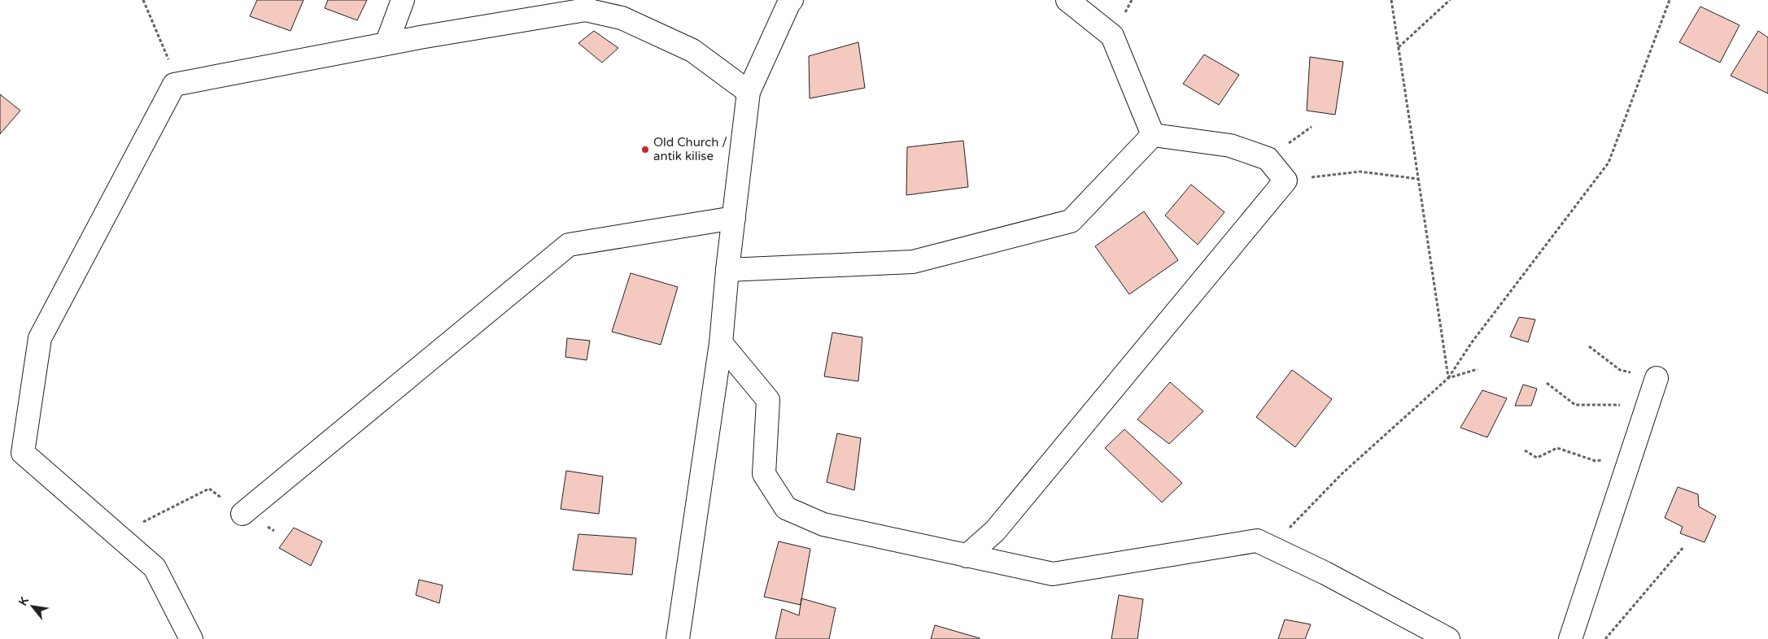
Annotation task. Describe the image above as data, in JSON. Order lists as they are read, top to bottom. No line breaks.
{"places":["Old Church / antik kilise"],"north":"top left"}
